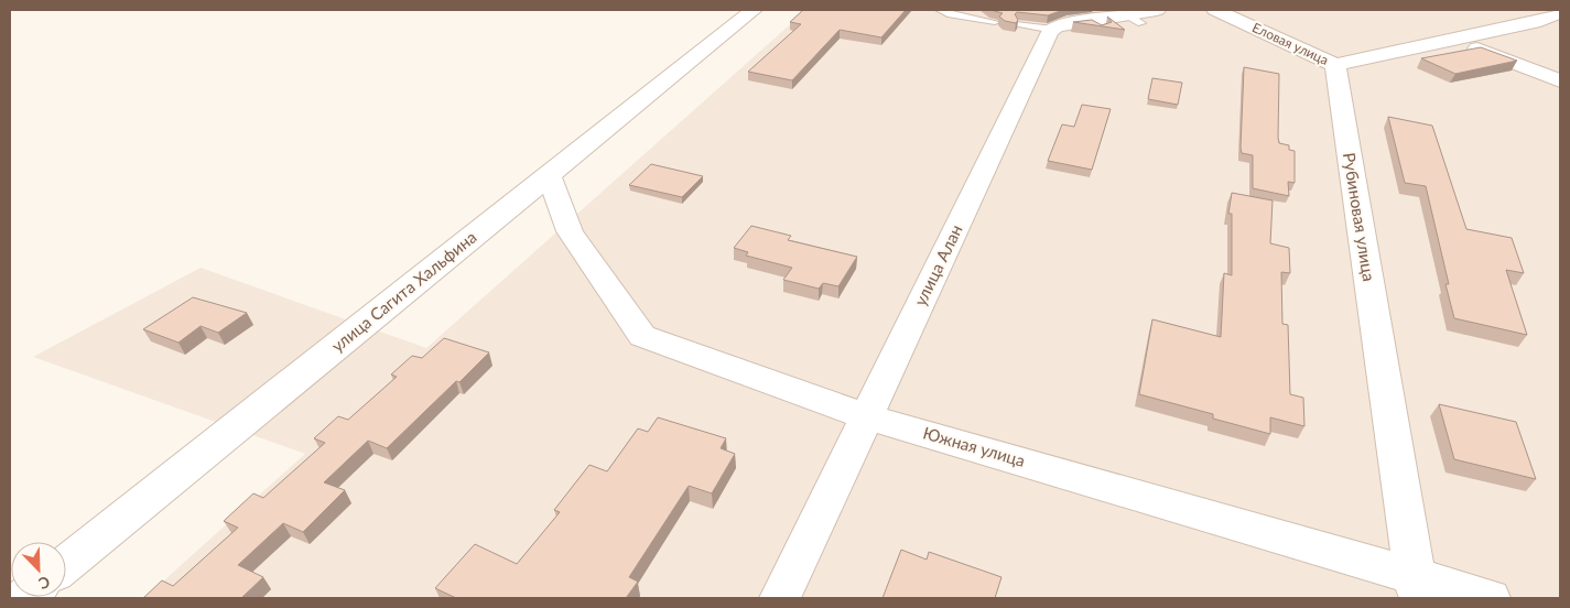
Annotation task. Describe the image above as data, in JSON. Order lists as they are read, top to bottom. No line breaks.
{"streets":{"street":["Еловая улица","Рубиновая улица","улица Алан","улица Сагита Хальфина","Южная улица"]},"crossings":[["Еловая улица","Рубиновая улица"],["Рубиновая улица","Южная улица"],["улица Алан","Южная улица"],["улица Сагита Хальфина","Южная улица"]],"north":"bottom right"}
